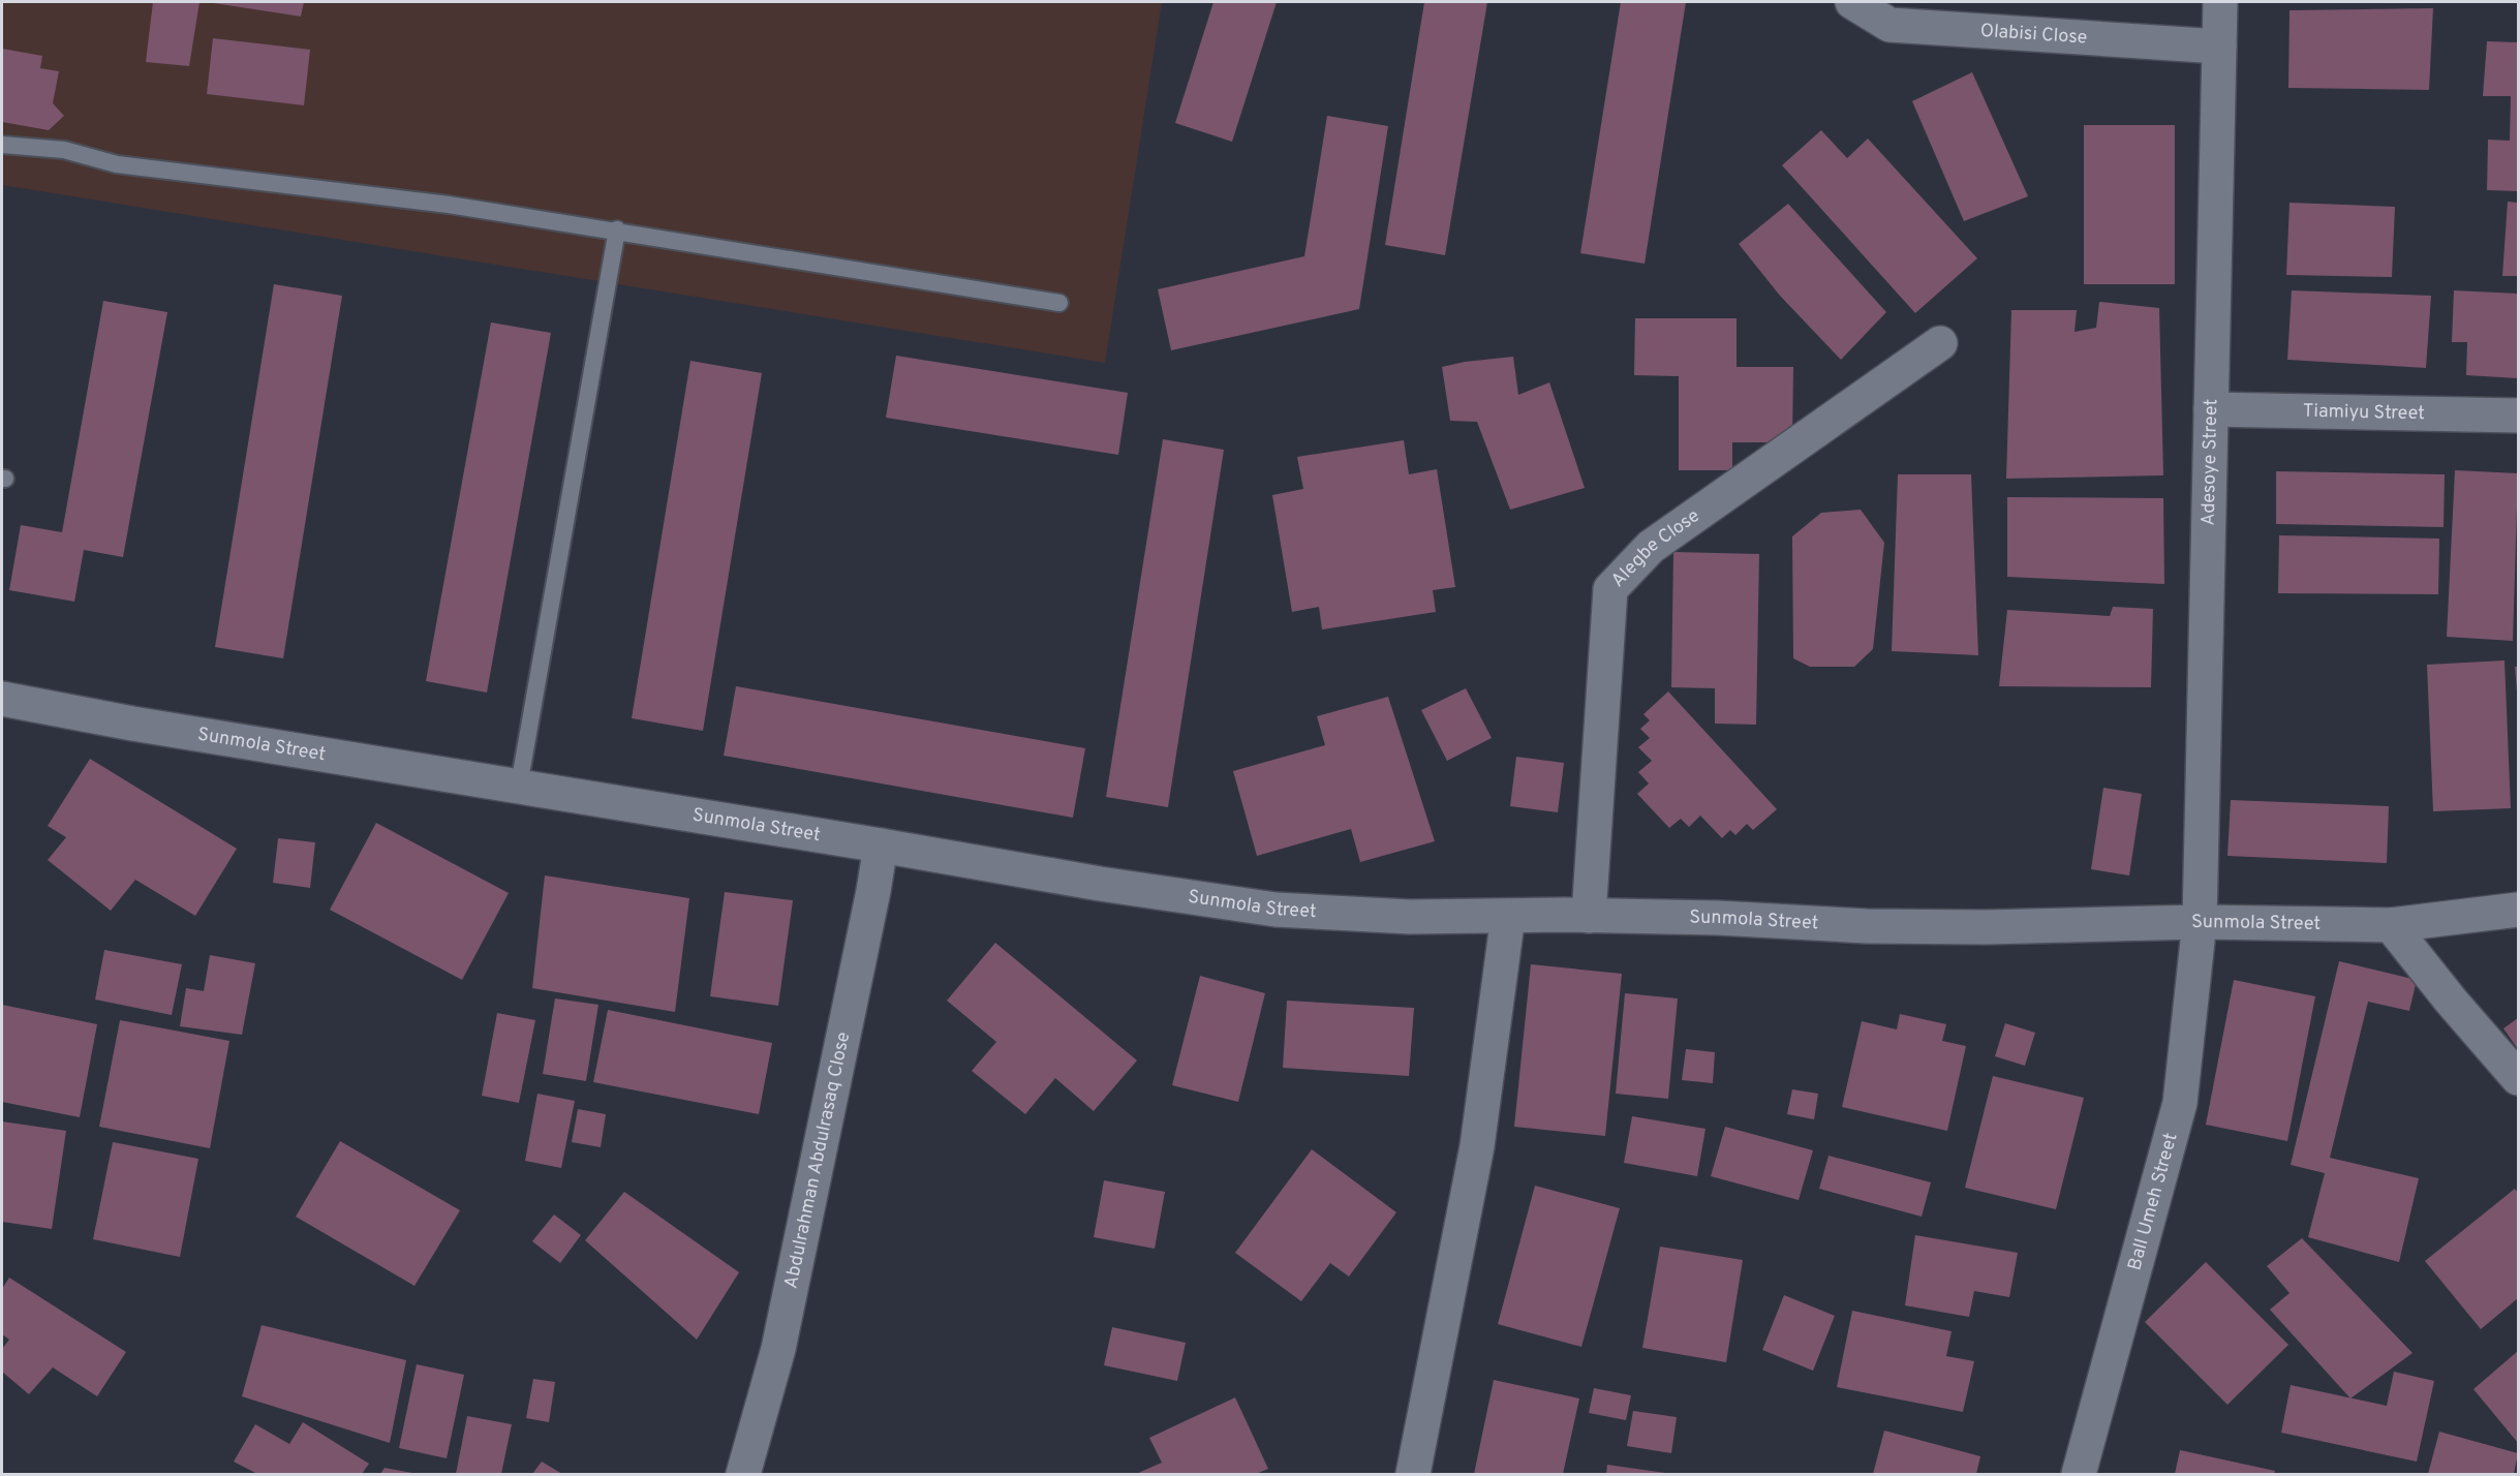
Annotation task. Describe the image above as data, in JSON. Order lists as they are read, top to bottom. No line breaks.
{"streets":{"street":["Olabisi Close","Tiamiyu Street","Adesoye Street","Alegbe Close","Sunmola Street","Abdulrahman Abdulrasaq Close","Ball Umeh Street"]},"crossings":[["Olabisi Close","Adesoye Street"],["Tiamiyu Street","Adesoye Street"],["Adesoye Street","Sunmola Street"],["Adesoye Street","Ball Umeh Street"],["Alegbe Close","Sunmola Street"],["Sunmola Street","Abdulrahman Abdulrasaq Close"],["Sunmola Street","Ball Umeh Street"]]}
